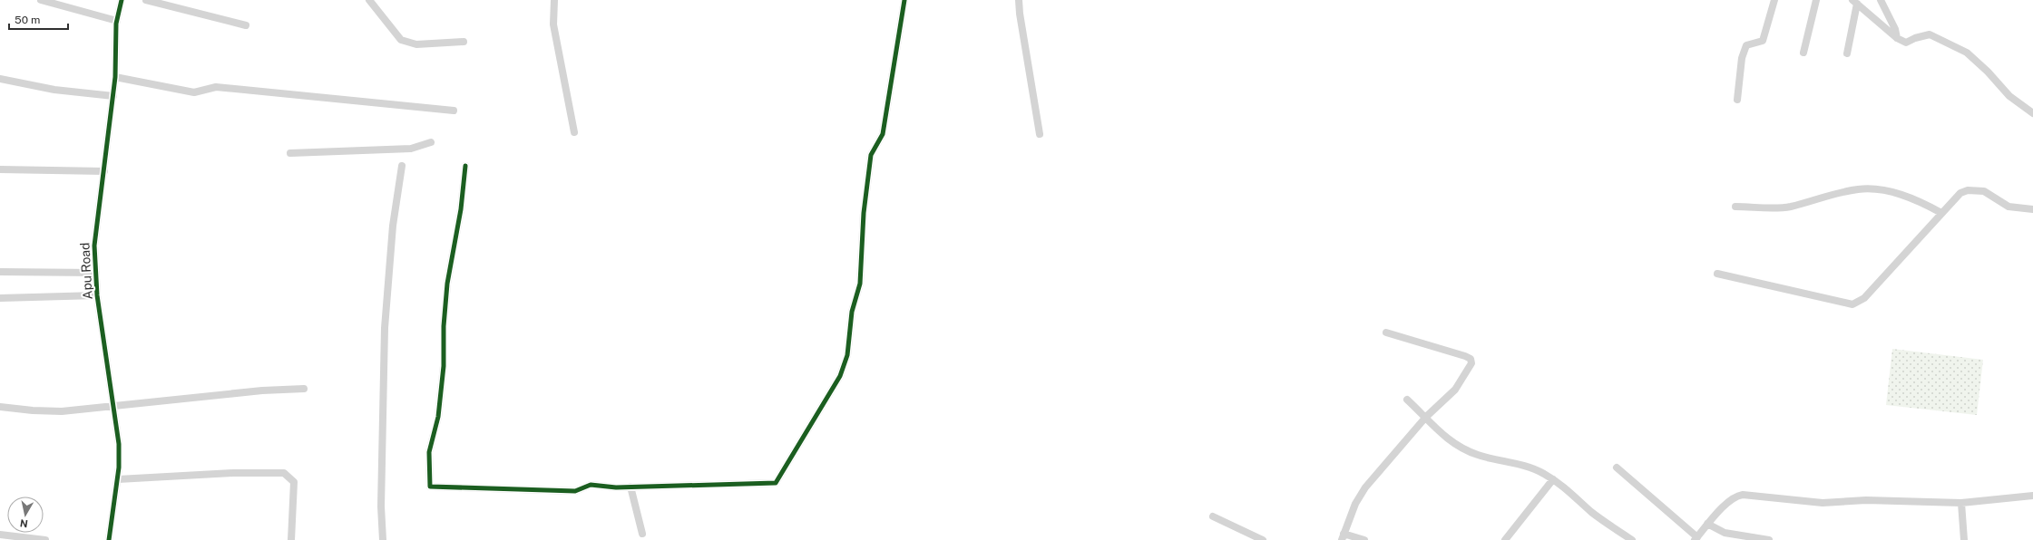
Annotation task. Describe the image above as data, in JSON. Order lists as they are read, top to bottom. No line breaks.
{"streets":{"street":["Apu Road"]},"scale_bar":"50 m","north":"bottom"}
